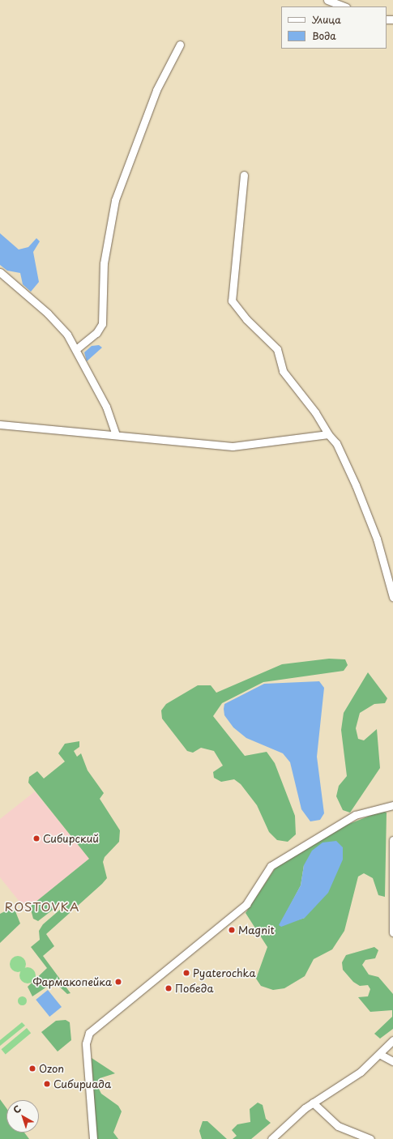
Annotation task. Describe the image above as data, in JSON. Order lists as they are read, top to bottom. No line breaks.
{"districts":["ROSTOVKA"],"places":["Сибирский","Magnit","Pyaterochka","Фармакопейка","Победа","Ozon","Сибириада"],"legend":["Улица","Вода"],"north":"top left"}
